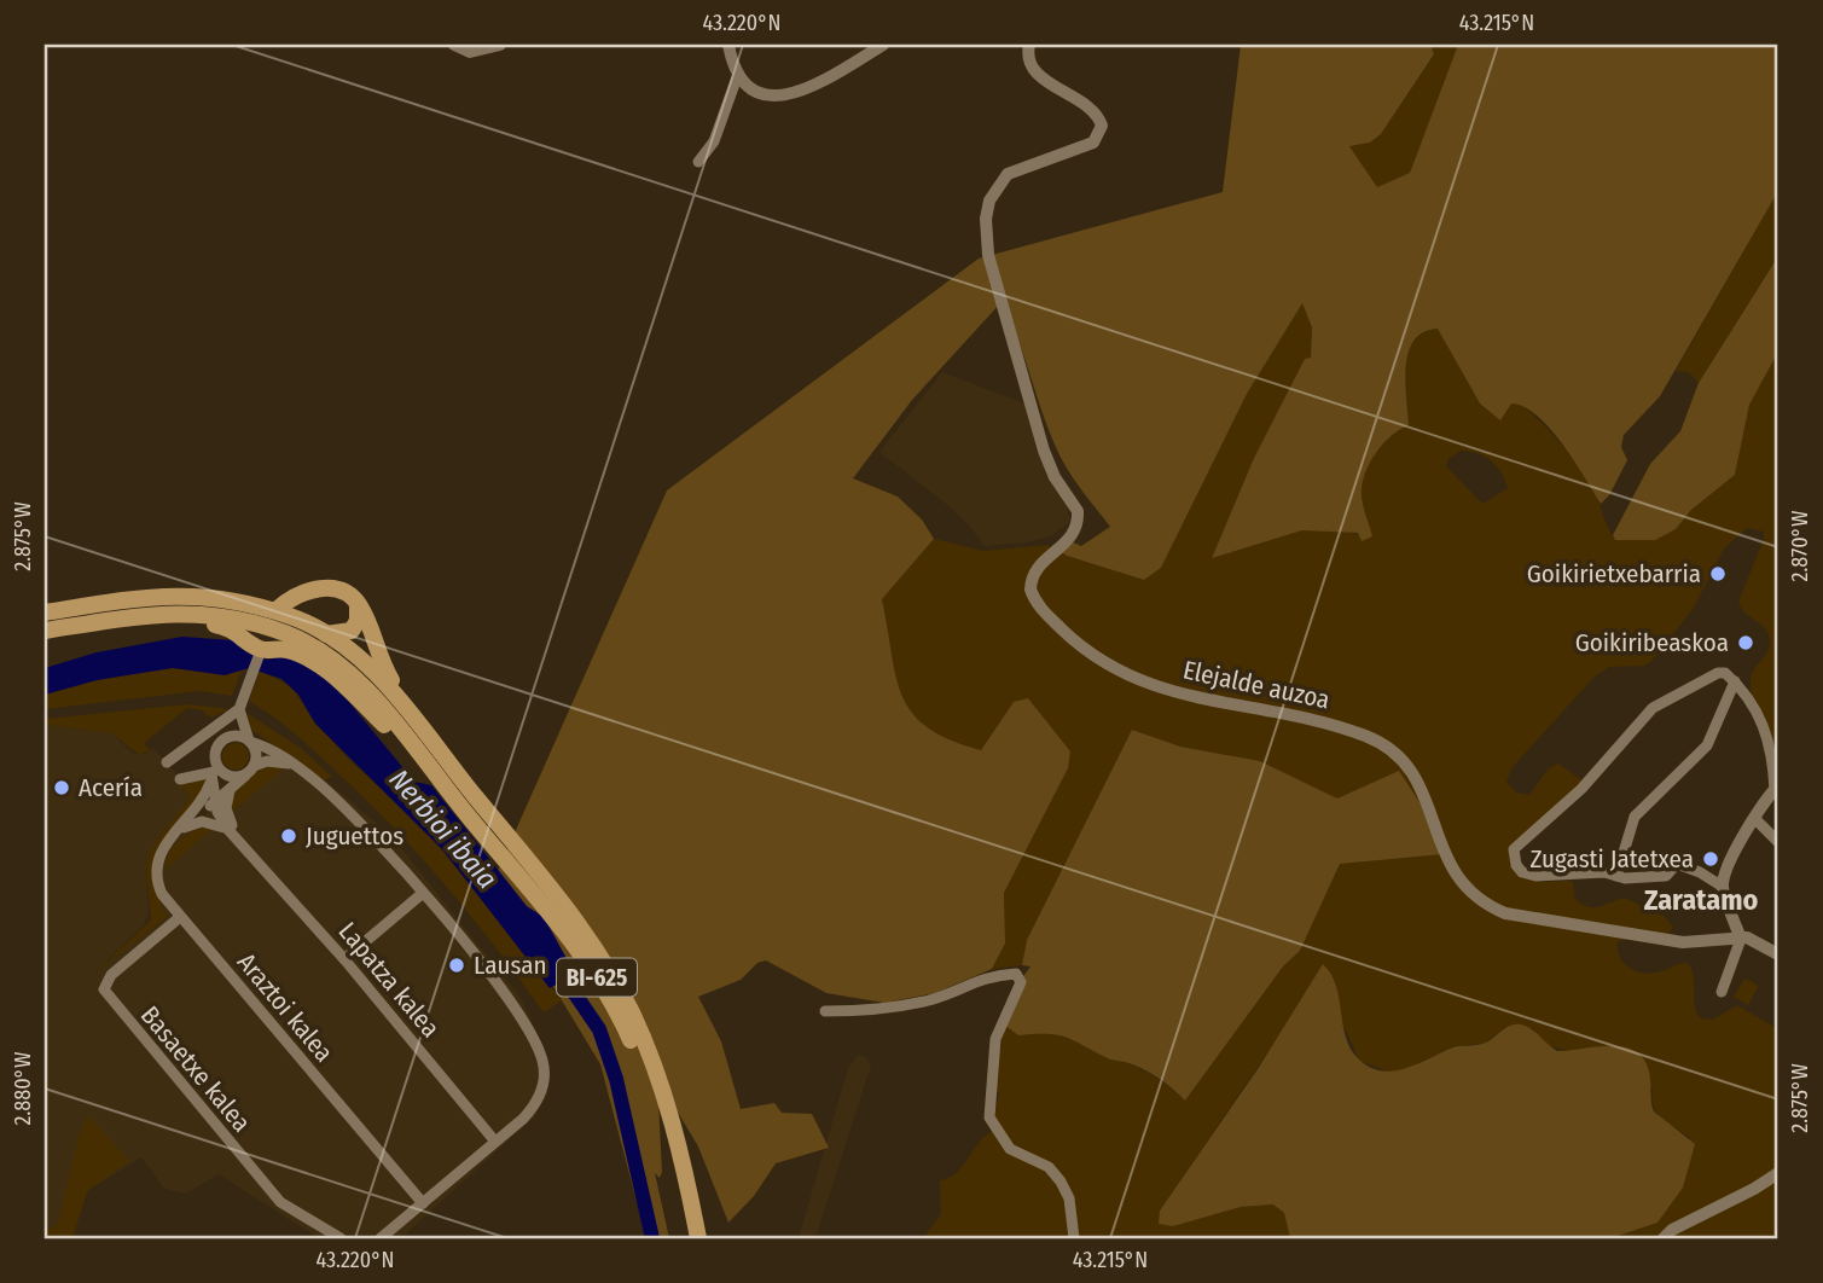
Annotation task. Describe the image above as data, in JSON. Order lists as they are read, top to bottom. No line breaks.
{"streets":{"main road":["BI-625"],"street":["Elejalde auzoa","Lapatza kalea","Araztoi kalea","Basaetxe kalea"]},"crossings":[["Araztoi kalea","Basaetxe kalea"]],"districts":["Zaratamo"],"water":["Nerbioi ibaia"],"places":["Goikirietxebarria","Goikiribeaskoa","Acería","Juguettos","Zugasti Jatetxea","Lausan"],"coordinates":["43.220°N","43.215°N","2.875°W","2.870°W","2.880°W"]}
